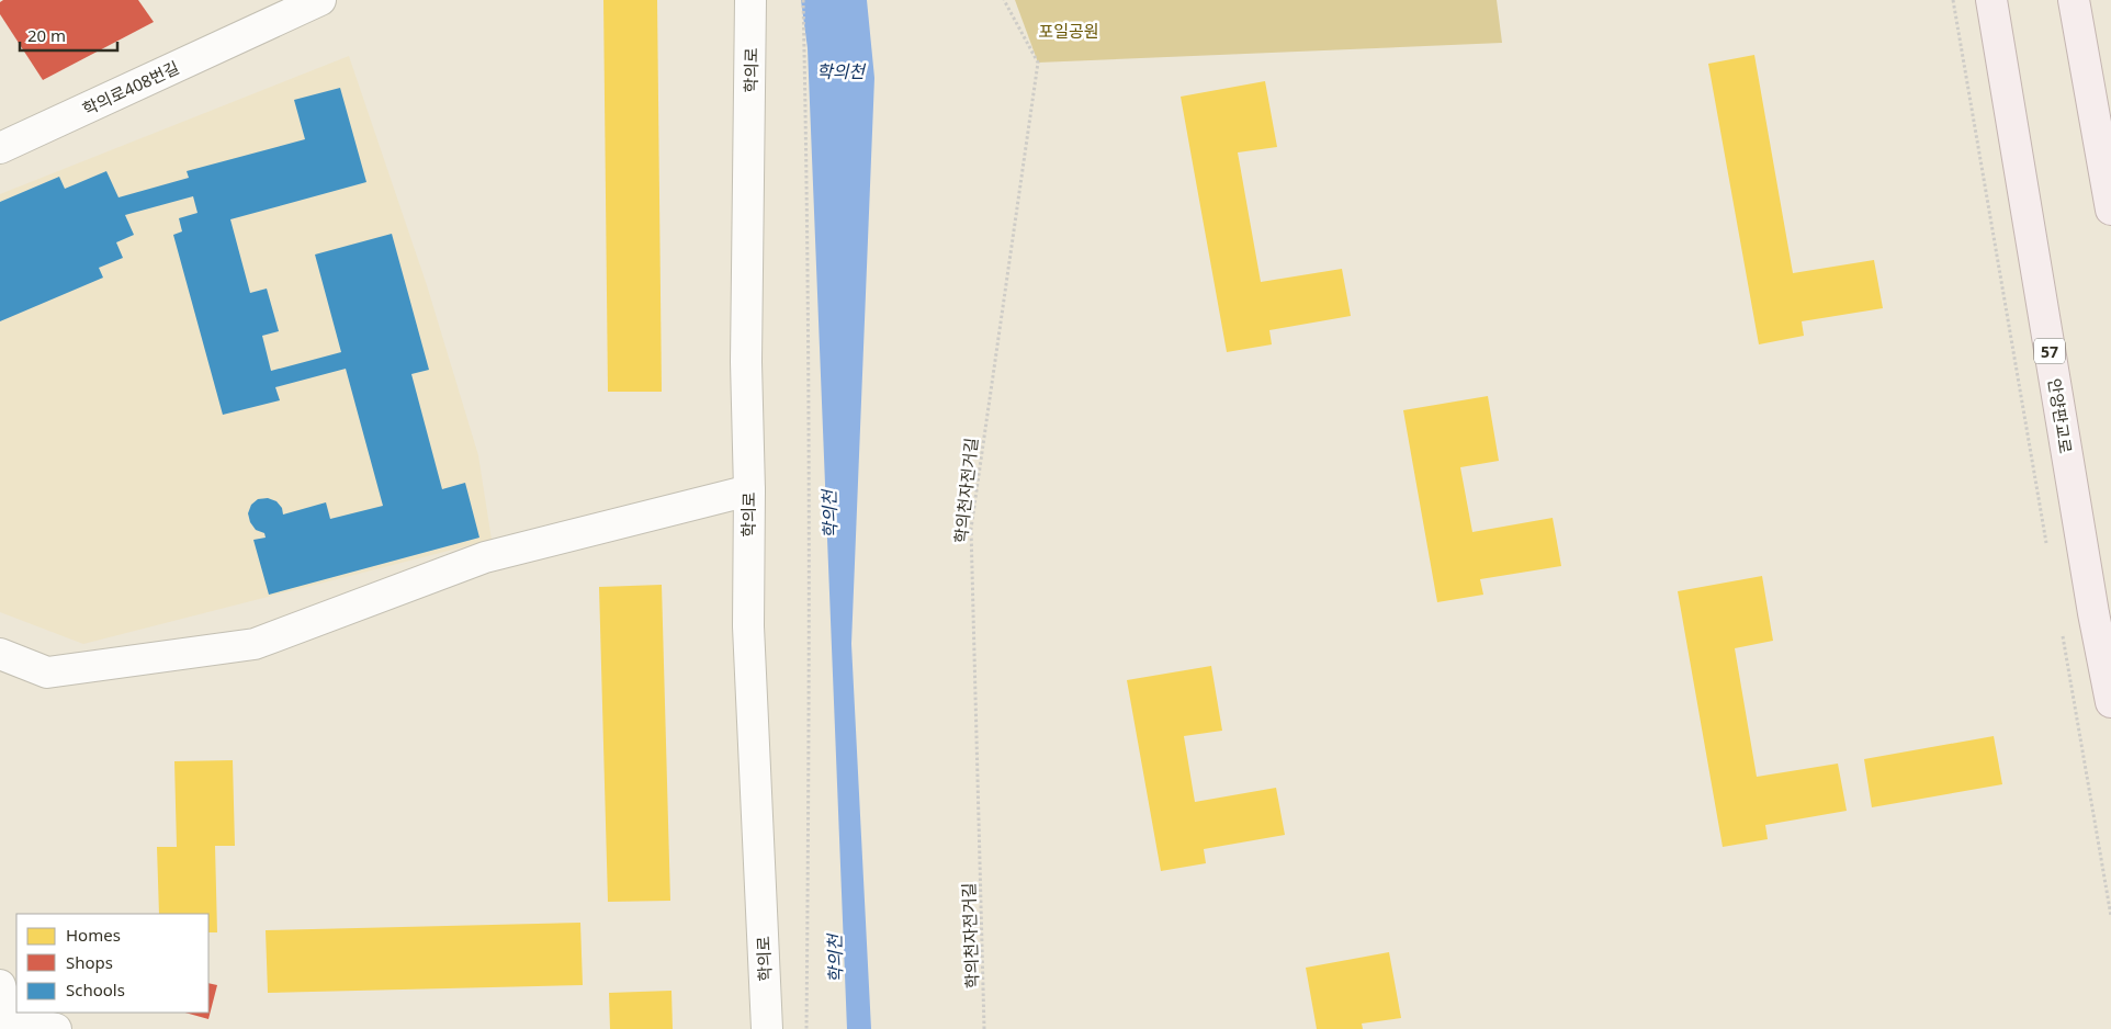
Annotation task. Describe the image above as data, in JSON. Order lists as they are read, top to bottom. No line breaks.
{"streets":{"main road":["57","안양판교로"],"street":["학의로","학의로408번길"],"path":["학의천자전거길"]},"water":["학의천"],"parks":["포일공원"],"legend":["Homes","Shops","Schools"],"scale_bar":"20 m"}
